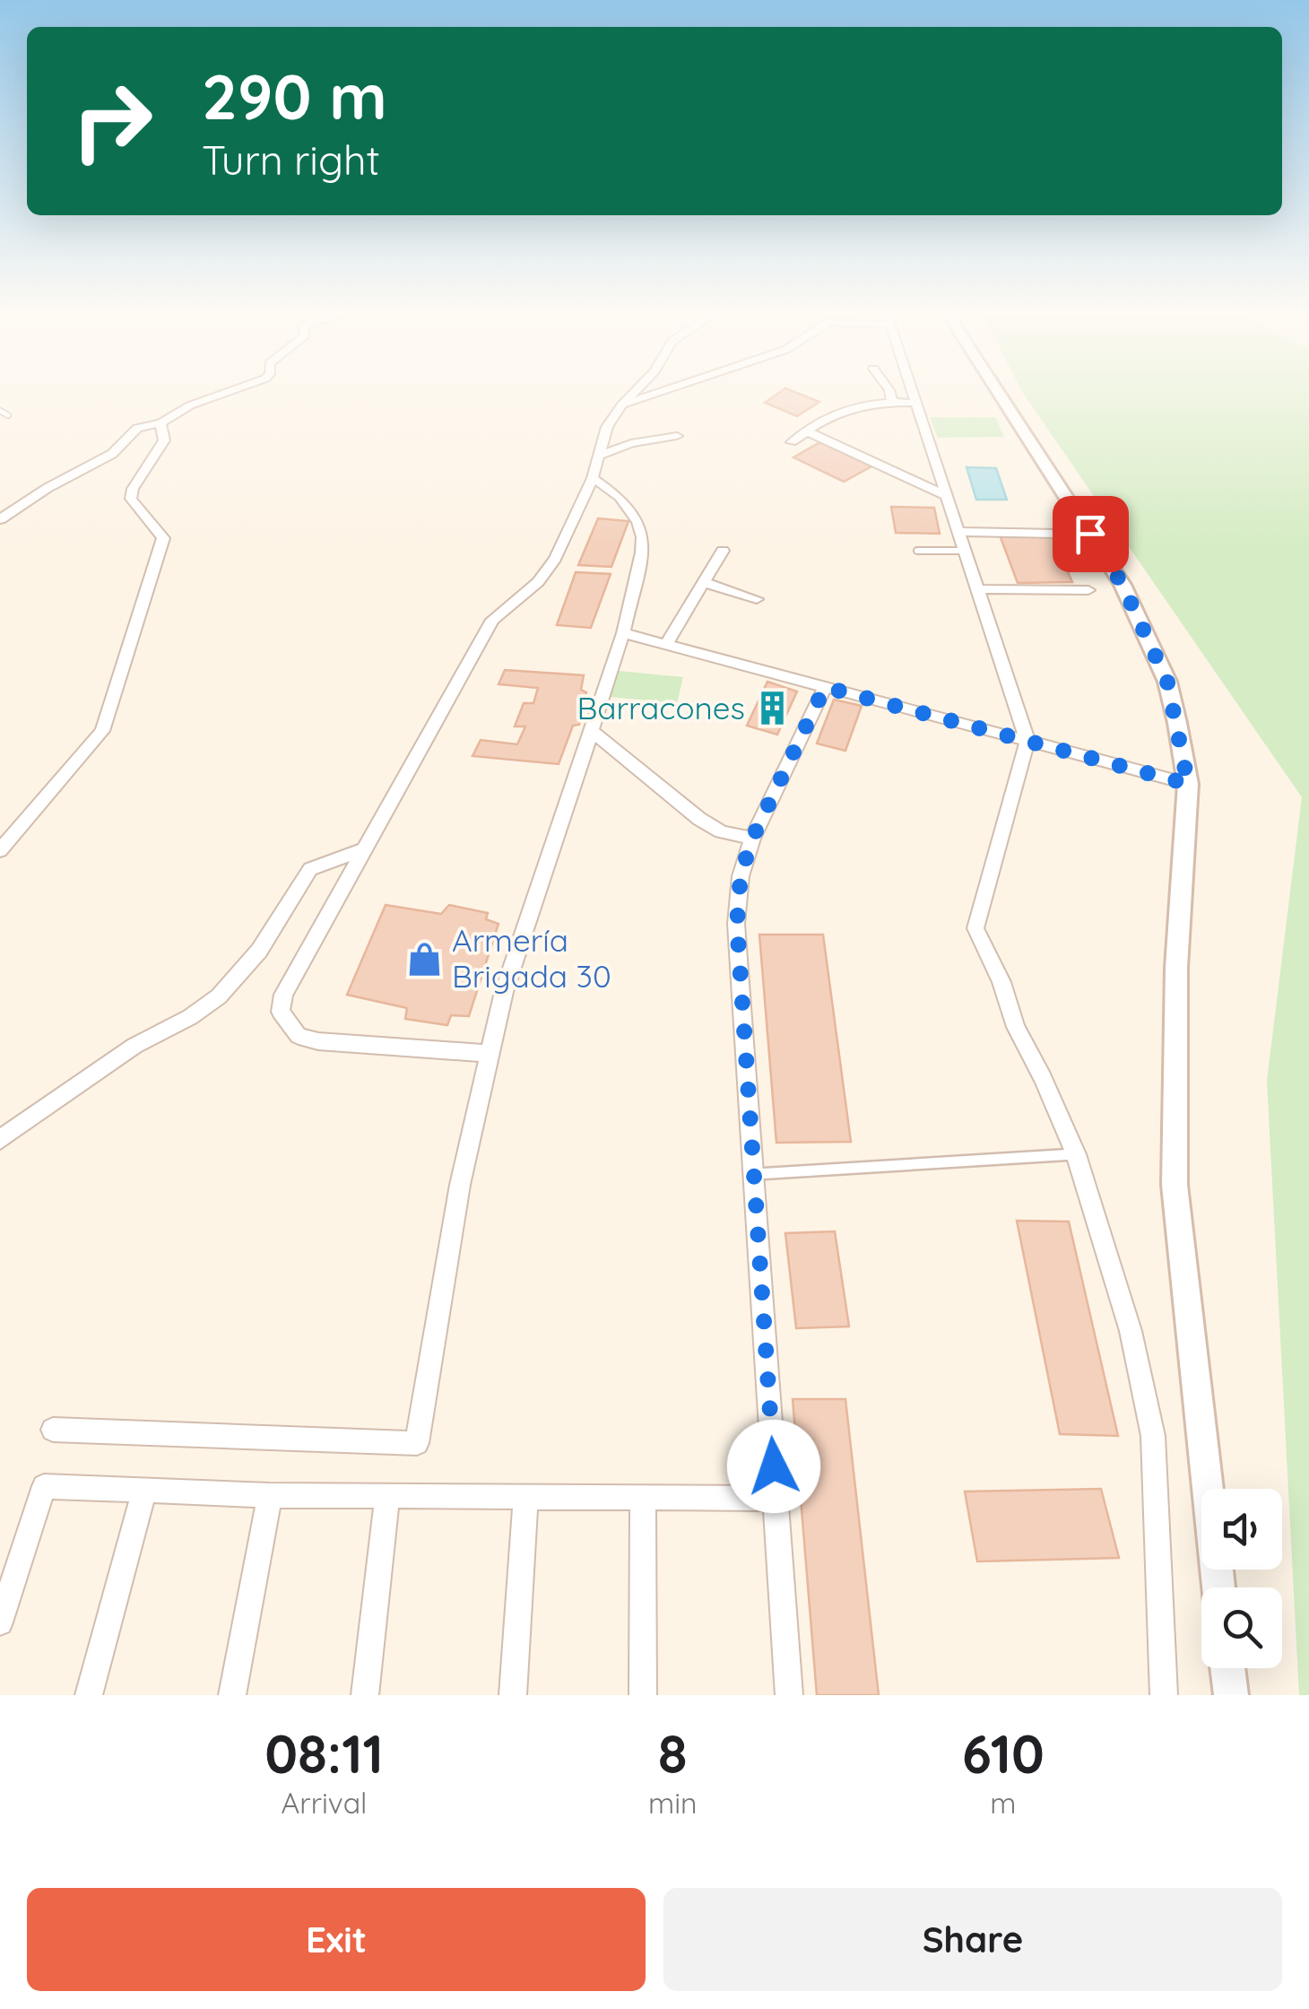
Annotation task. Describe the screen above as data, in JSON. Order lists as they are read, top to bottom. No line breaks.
{"places":{"building":["Barracones"],"shop":["Armería Brigada 30"]},"page":{"turn":["290 m","Turn right"],"eta":["08:11","Arrival","8","min","610","m"],"buttons":["Exit","Share"]}}
